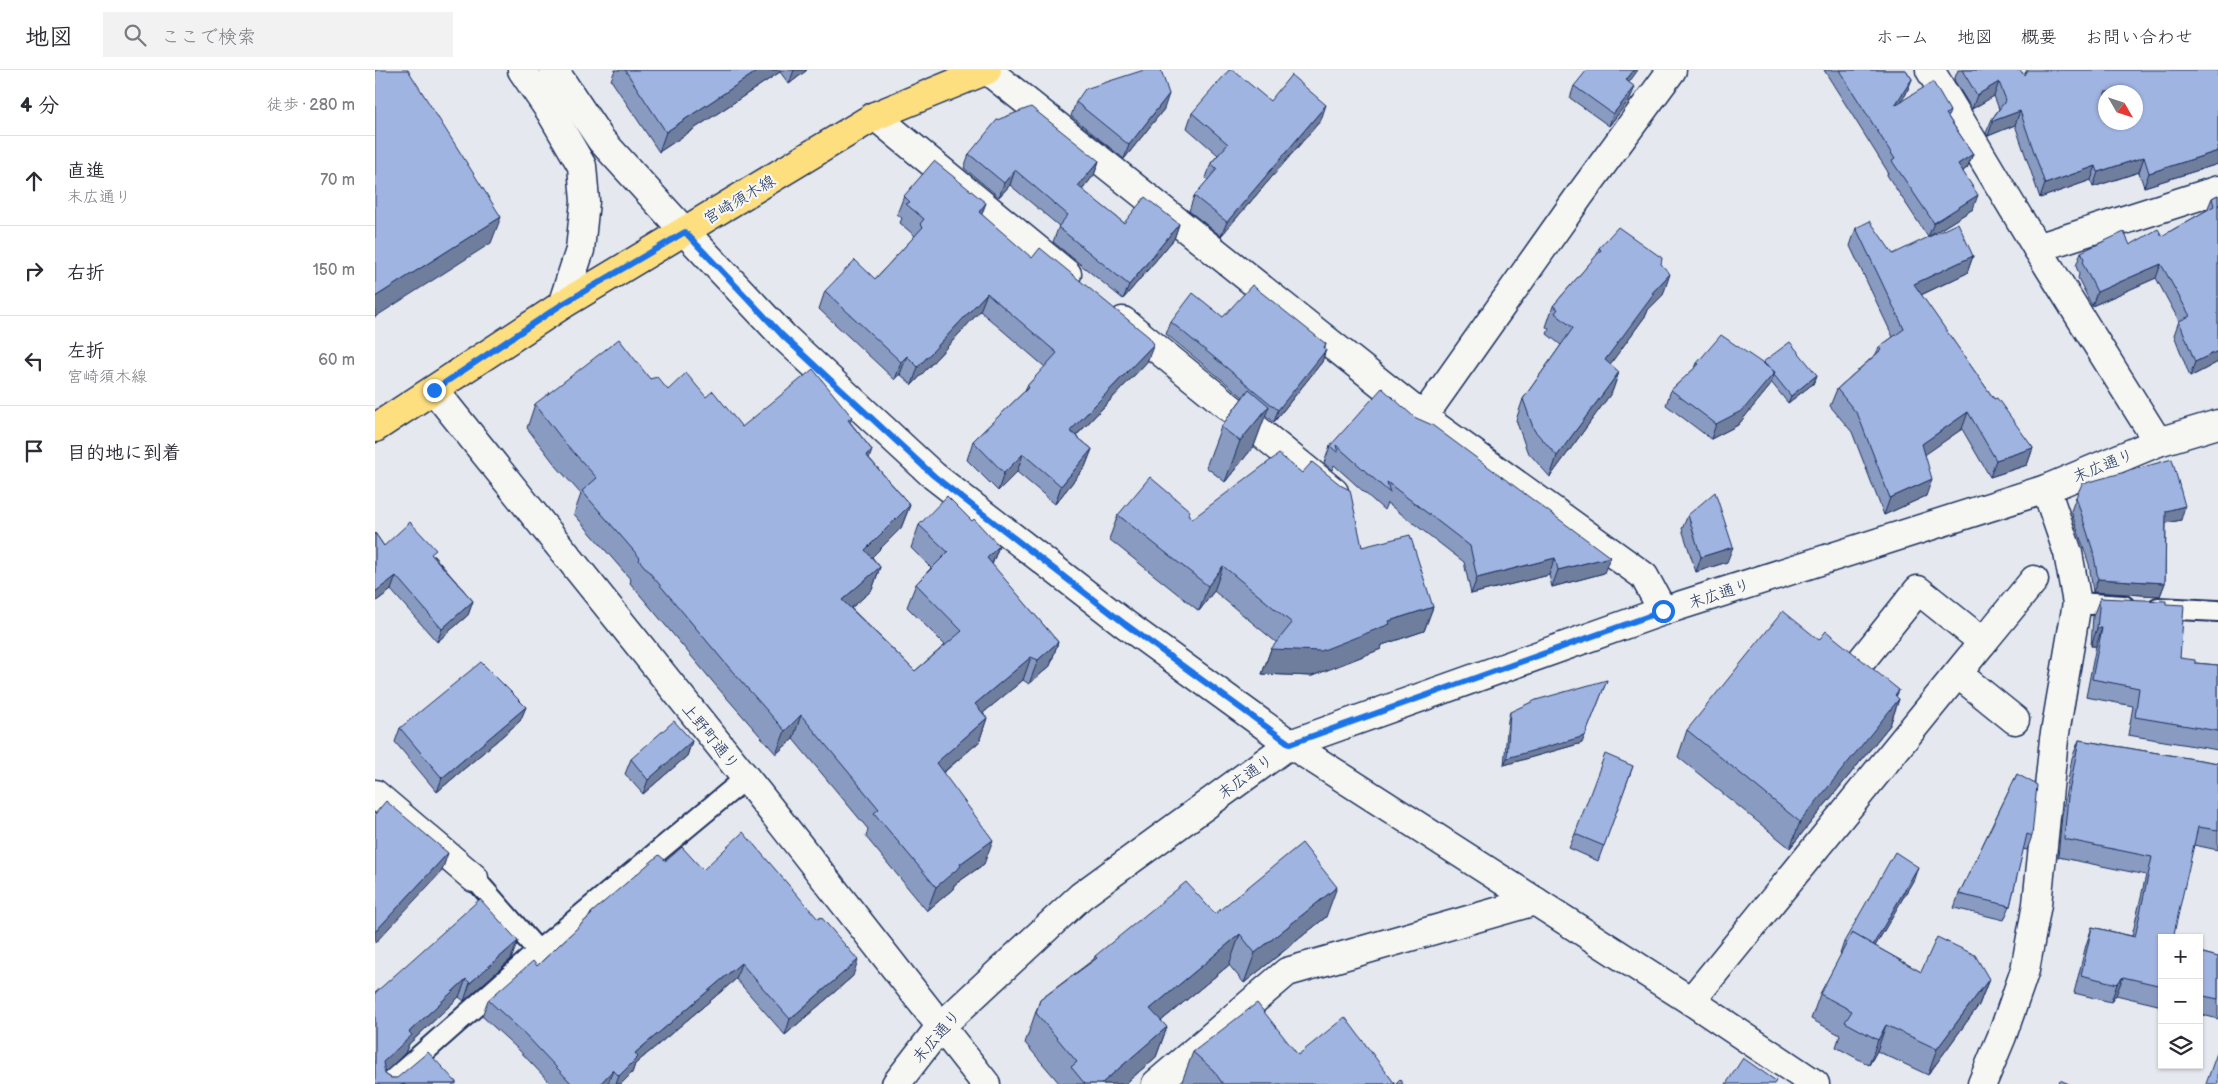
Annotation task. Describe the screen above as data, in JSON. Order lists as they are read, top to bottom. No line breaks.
{"streets":{"main road":["宮崎須木線"],"street":["末広通り","上野町通り"]},"crossings":[["宮崎須木線","上野町通り"],["末広通り","上野町通り"]],"north":"bottom right","page":{"header":"地図","search":"ここで検索","nav":["ホーム","地図","概要","お問い合わせ"],"heading":["4 分","徒歩 · 280 m"],"list":[["直進","末広通り","70 m"],["右折","150 m"],["左折","宮崎須木線","60 m"],"目的地に到着"],"map_buttons":["+","−"]}}
